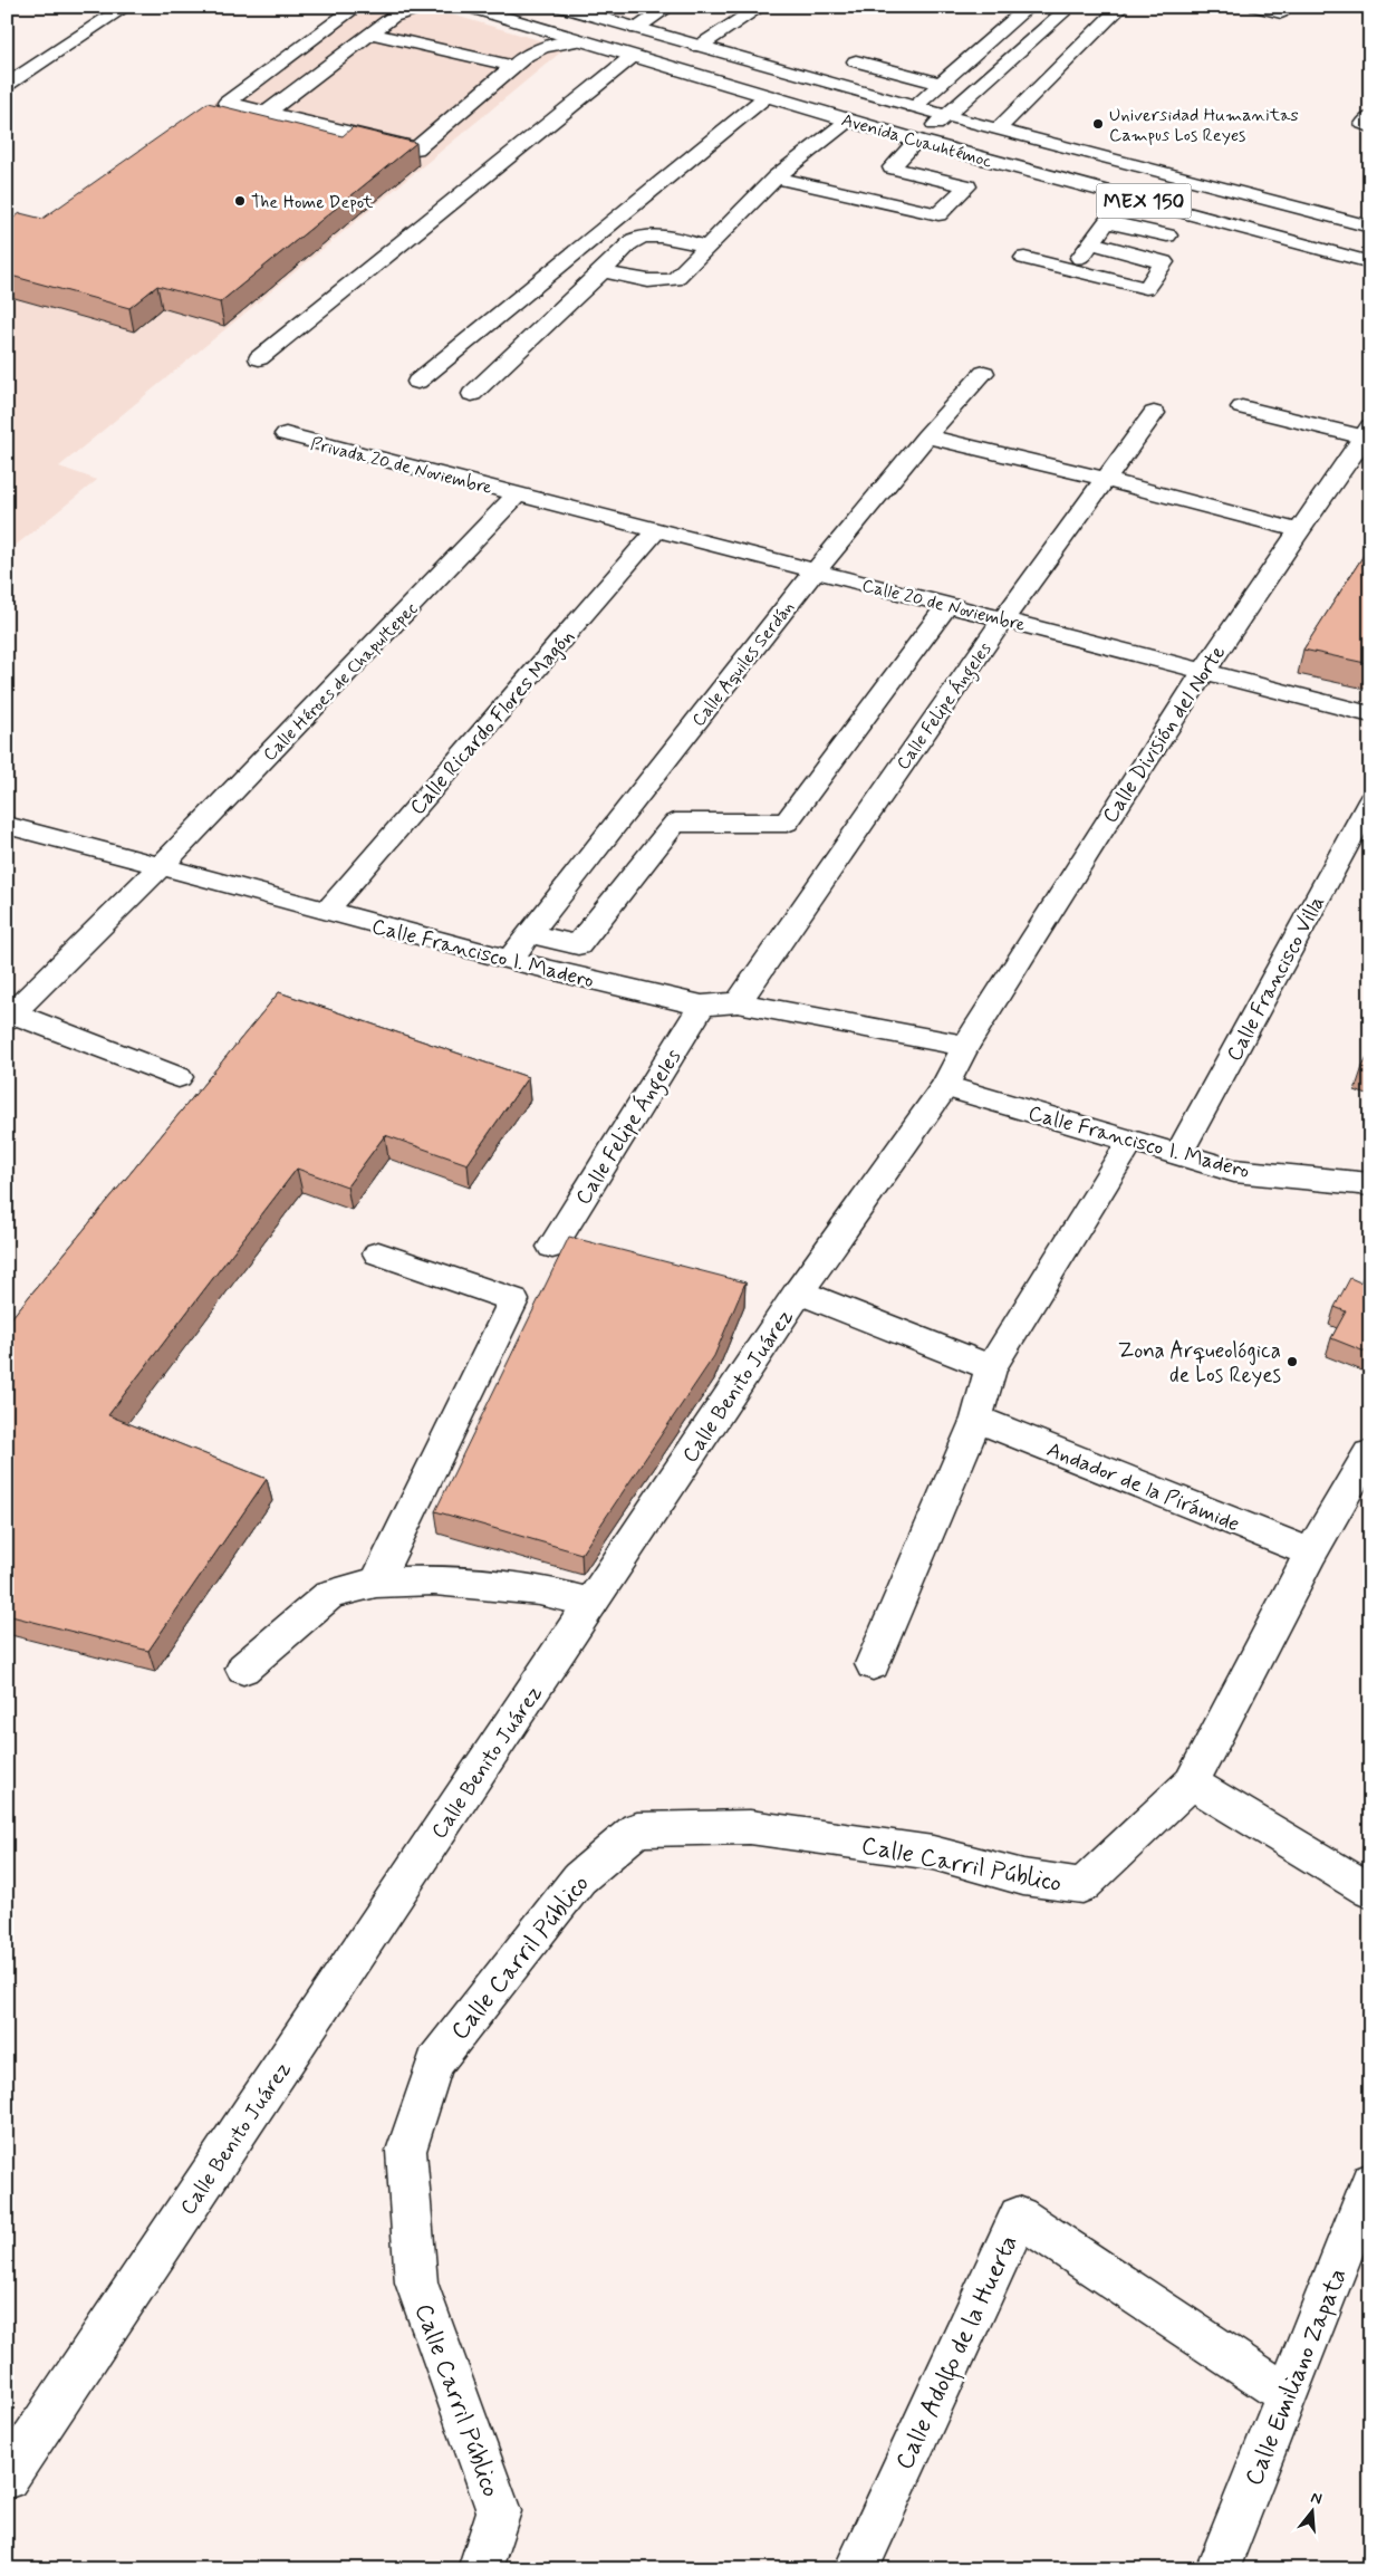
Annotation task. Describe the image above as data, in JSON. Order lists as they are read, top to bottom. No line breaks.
{"streets":{"street":["Avenida Cuauhtémoc","MEX 150","Privada 20 de Noviembre","Calle 20 de Noviembre","Calle Aquiles Serdán","Calle Héroes de Chapultepec","Calle Felipe Ángeles","Calle Ricardo Flores Magón","Calle División del Norte","Calle Francisco I. Madero","Calle Francisco Villa","Calle Benito Juárez","Andador de la Pirámide","Calle Carril Público","Calle Adolfo de la Huerta","Calle Emiliano Zapata"]},"crossings":[["Privada 20 de Noviembre","Calle 20 de Noviembre"],["Privada 20 de Noviembre","Calle Héroes de Chapultepec"],["Calle 20 de Noviembre","Calle Aquiles Serdán"],["Calle 20 de Noviembre","Calle Héroes de Chapultepec"],["Calle 20 de Noviembre","Calle Felipe Ángeles"],["Calle 20 de Noviembre","Calle Ricardo Flores Magón"],["Calle 20 de Noviembre","Calle División del Norte"],["Calle Aquiles Serdán","Calle Francisco I. Madero"],["Calle Héroes de Chapultepec","Calle Francisco I. Madero"],["Calle Felipe Ángeles","Calle Francisco I. Madero"],["Calle Ricardo Flores Magón","Calle Francisco I. Madero"],["Calle División del Norte","Calle Francisco I. Madero"],["Calle División del Norte","Calle Benito Juárez"],["Calle Francisco I. Madero","Calle Francisco Villa"],["Calle Francisco I. Madero","Calle Benito Juárez"],["Andador de la Pirámide","Calle Carril Público"],["Calle Adolfo de la Huerta","Calle Emiliano Zapata"]],"places":["Universidad Humanitas Campus Los Reyes","The Home Depot","Zona Arqueológica de Los Reyes"],"north":"top"}
